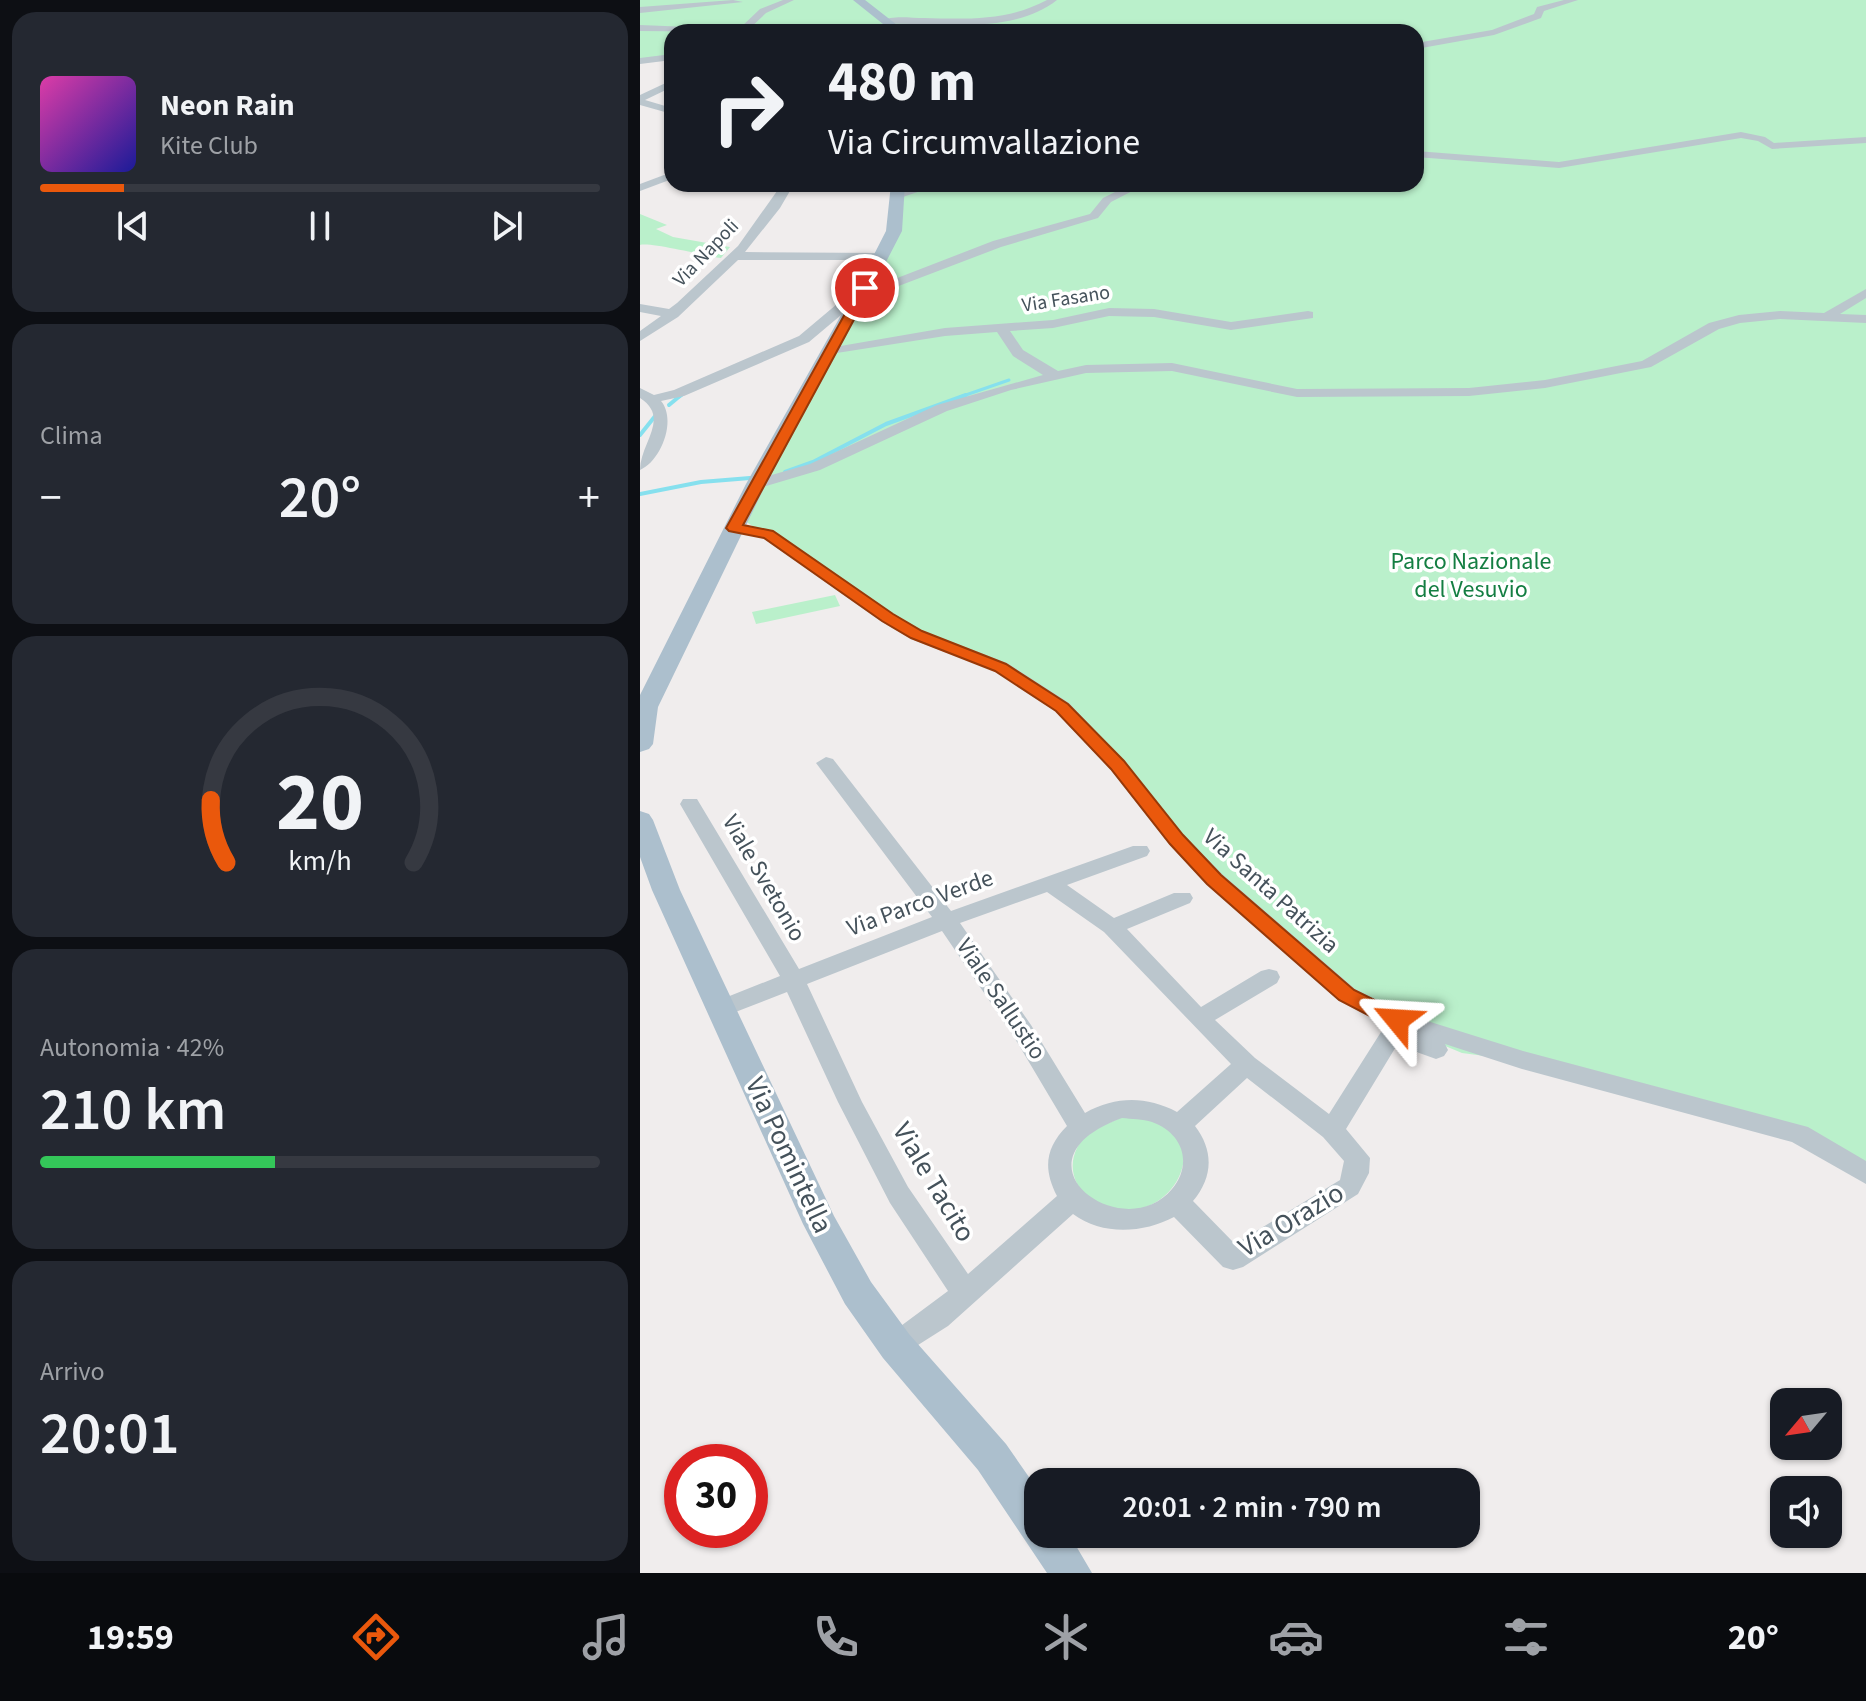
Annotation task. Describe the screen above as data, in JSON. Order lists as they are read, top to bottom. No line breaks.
{"streets":{"main road":["Via Pomintella"],"street":["Via Napoli","Via Fasano","Viale Svetonio","Via Santa Patrizia","Via Parco Verde","Viale Sallustio","Viale Tacito","Via Orazio"]},"crossings":[["Viale Svetonio","Via Parco Verde"],["Viale Svetonio","Viale Tacito"],["Via Parco Verde","Viale Sallustio"],["Via Parco Verde","Via Pomintella"],["Via Parco Verde","Via Orazio"],["Viale Sallustio","Via Orazio"]],"parks":["Parco Nazionale del Vesuvio"],"north":"bottom left","page":{"turn":["480 m","Via Circumvallazione"],"song":["Neon Rain","Kite Club"],"tile":["Clima",["Autonomia · 42%","210 km"],["Arrivo","20:01"]],"heat":["−","20°","+"],"limit":"30","trip":"20:01 · 2 min · 790 m","tabs":["19:59","20°"],"gauge":["20","km/h"]}}
